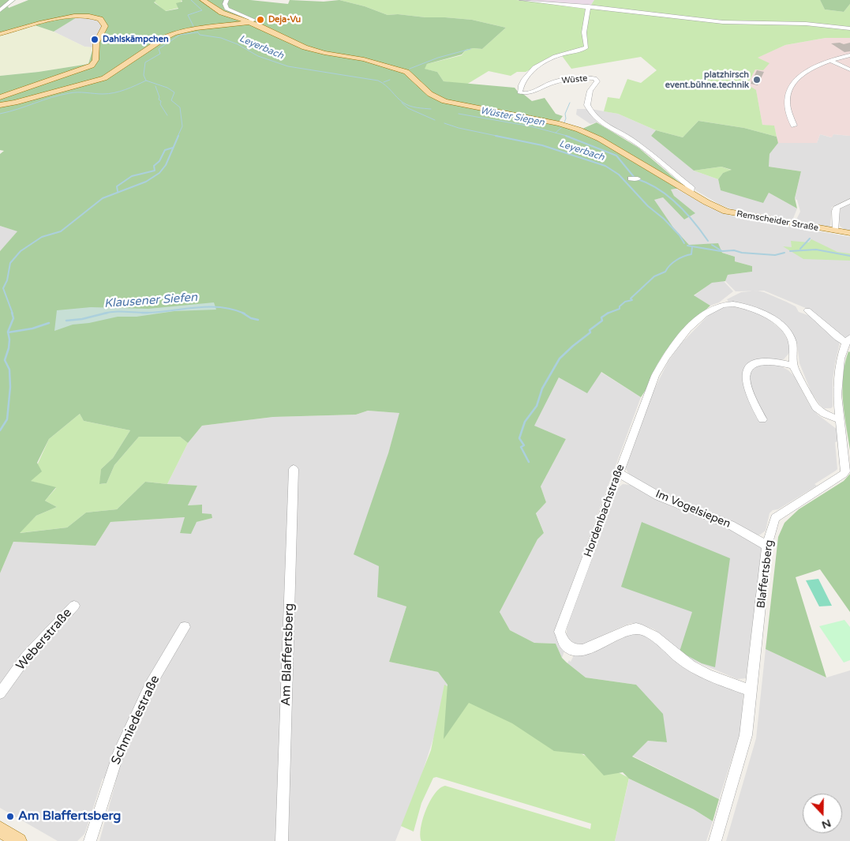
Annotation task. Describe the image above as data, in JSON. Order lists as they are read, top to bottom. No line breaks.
{"streets":{"main road":["Remscheider Straße"],"street":["Wüste","Im Vogelsiepen","Hordenbachstraße","Blaffertsberg","Weberstraße","Am Blaffertsberg","Schmiedestraße"]},"crossings":[["Im Vogelsiepen","Hordenbachstraße"],["Im Vogelsiepen","Blaffertsberg"],["Hordenbachstraße","Blaffertsberg"]],"water":["Leyerbach","Wüster Siepen","Klausener Siefen"],"places":["Deja-Vu","Dahlskämpchen","platzhirsch event.bühne.technik","Am Blaffertsberg"],"north":"bottom"}
